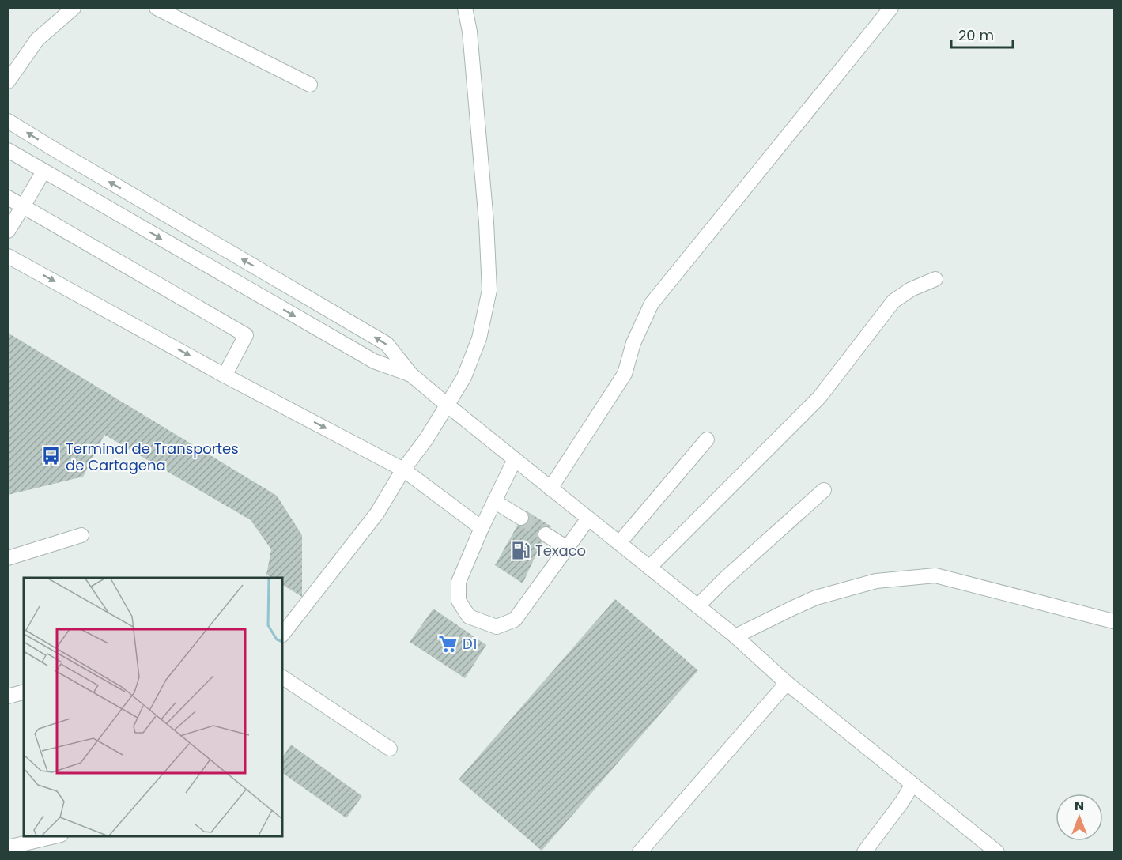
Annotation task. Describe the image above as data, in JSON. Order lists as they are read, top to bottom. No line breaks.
{"places":{"bus stop":["Terminal de Transportes de Cartagena"],"fuel station":["Texaco"],"supermarket":["D1"]},"scale_bar":"20 m","north":"top"}
